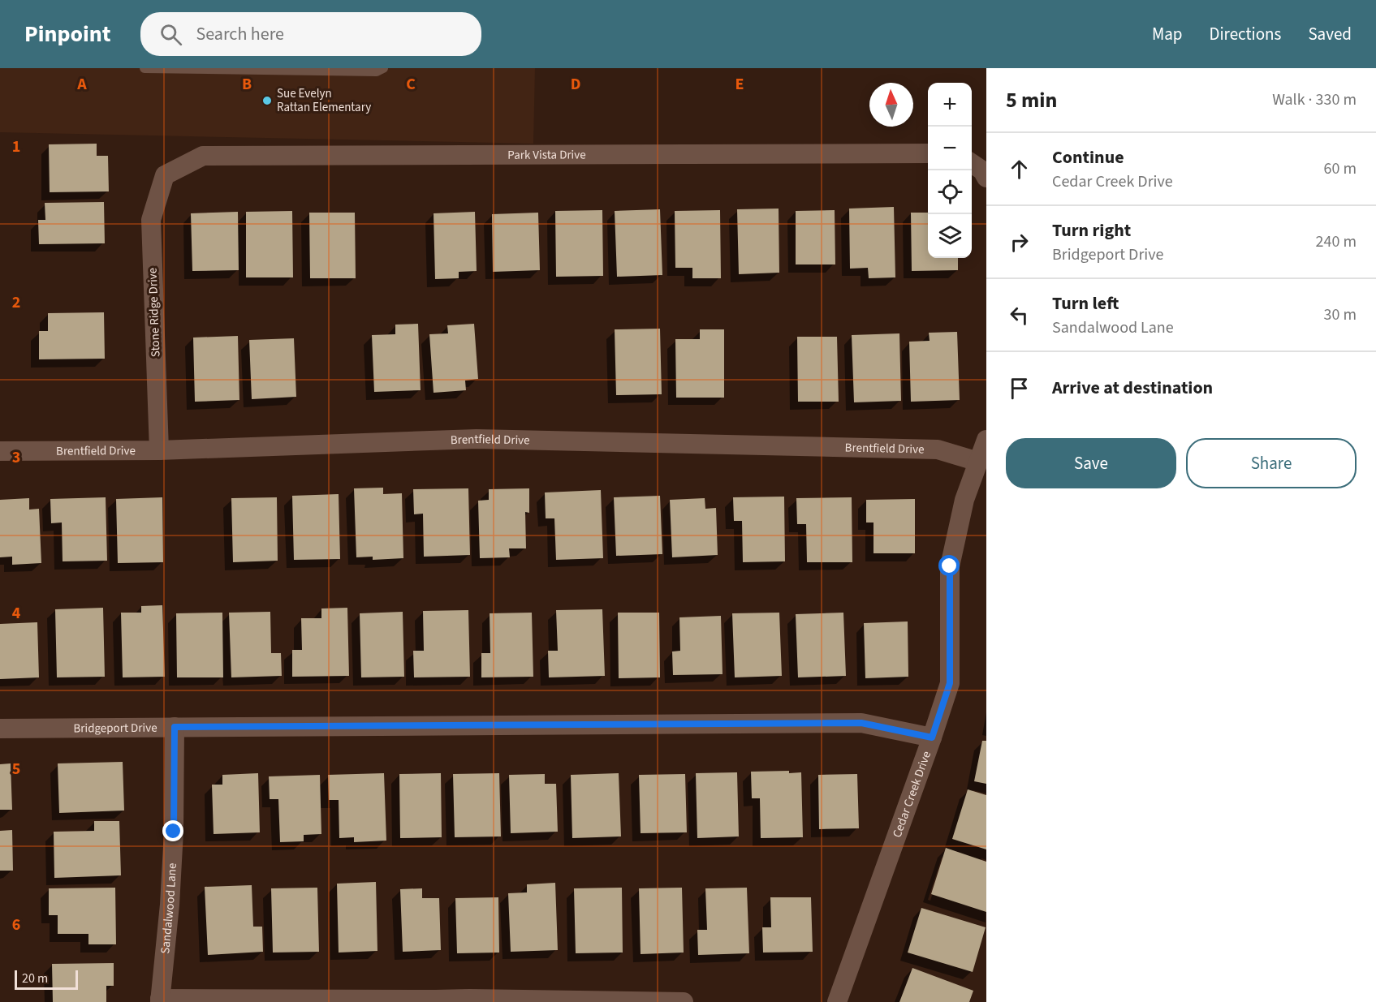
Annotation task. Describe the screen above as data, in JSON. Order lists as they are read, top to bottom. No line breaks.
{"streets":{"street":["Park Vista Drive","Stone Ridge Drive","Brentfield Drive","Bridgeport Drive","Cedar Creek Drive","Sandalwood Lane"]},"crossings":[["Park Vista Drive","Stone Ridge Drive"],["Stone Ridge Drive","Brentfield Drive"],["Brentfield Drive","Cedar Creek Drive"],["Bridgeport Drive","Cedar Creek Drive"],["Bridgeport Drive","Sandalwood Lane"]],"places":["Sue Evelyn Rattan Elementary"],"scale_bar":"20 m","north":"top","page":{"header":"Pinpoint","search":"Search here","nav":["Map","Directions","Saved"],"heading":["5 min","Walk · 330 m"],"map_buttons":["+","−"],"list":[["Continue","Cedar Creek Drive","60 m"],["Turn right","Bridgeport Drive","240 m"],["Turn left","Sandalwood Lane","30 m"],"Arrive at destination"],"buttons":["Save","Share"],"scale":"20 m"},"grid":{"columns":["A","B","C","D","E"],"rows":["1","2","3","4","5","6"]}}
